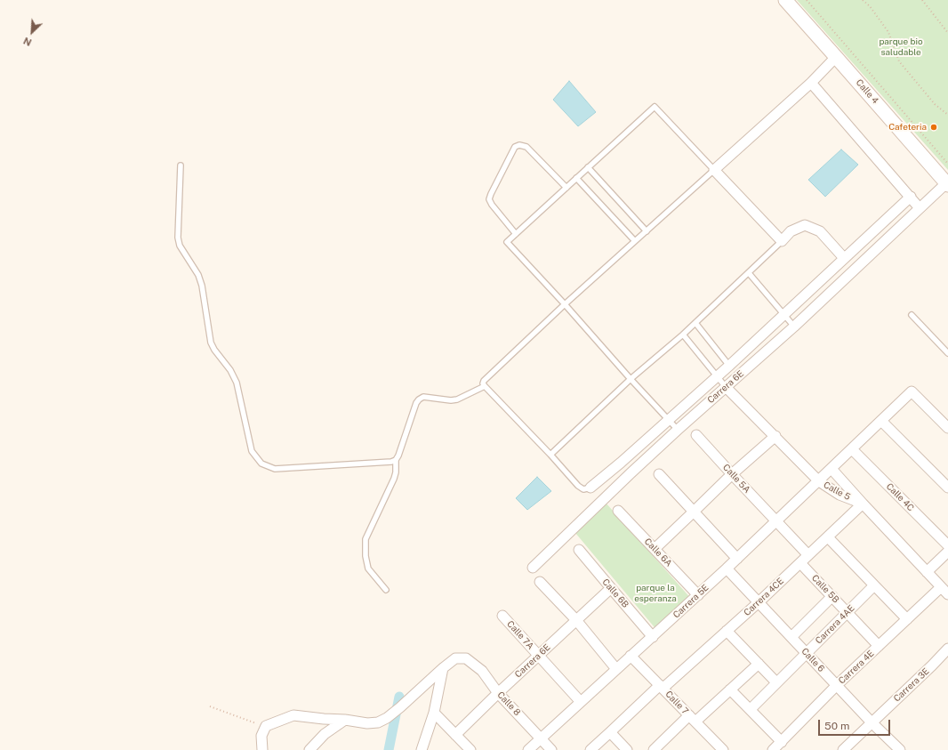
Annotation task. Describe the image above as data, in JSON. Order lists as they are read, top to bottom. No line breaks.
{"streets":{"street":["Calle 4","Carrera 6E","Calle 5A","Calle 5","Calle 4C","Calle 6A","Calle 5B","Calle 6B","Carrera 4CE","Carrera 5E","Carrera 4AE","Calle 7A","Calle 6","Carrera 4E","Carrera 3E","Calle 7","Calle 8"]},"crossings":[["Calle 4","Carrera 6E"],["Carrera 6E","Calle 5"],["Carrera 6E","Calle 6B"],["Carrera 6E","Calle 7A"],["Carrera 6E","Calle 8"],["Calle 5A","Carrera 4CE"],["Calle 5A","Carrera 5E"],["Calle 5","Carrera 4CE"],["Calle 5","Carrera 5E"],["Calle 5","Carrera 4E"],["Calle 4C","Carrera 5E"],["Calle 6A","Carrera 5E"],["Calle 5B","Carrera 4CE"],["Calle 5B","Carrera 4AE"],["Calle 5B","Carrera 4E"],["Calle 6B","Carrera 5E"],["Carrera 4CE","Calle 6"],["Carrera 4CE","Calle 7"],["Carrera 5E","Calle 7A"],["Carrera 5E","Calle 6"],["Carrera 5E","Calle 7"],["Carrera 5E","Calle 8"],["Carrera 4AE","Calle 6"],["Calle 6","Carrera 4E"],["Calle 6","Carrera 3E"]],"parks":["parque bio saludable","parque la esperanza"],"places":["Cafeteria"],"scale_bar":"50 m","north":"bottom left"}
